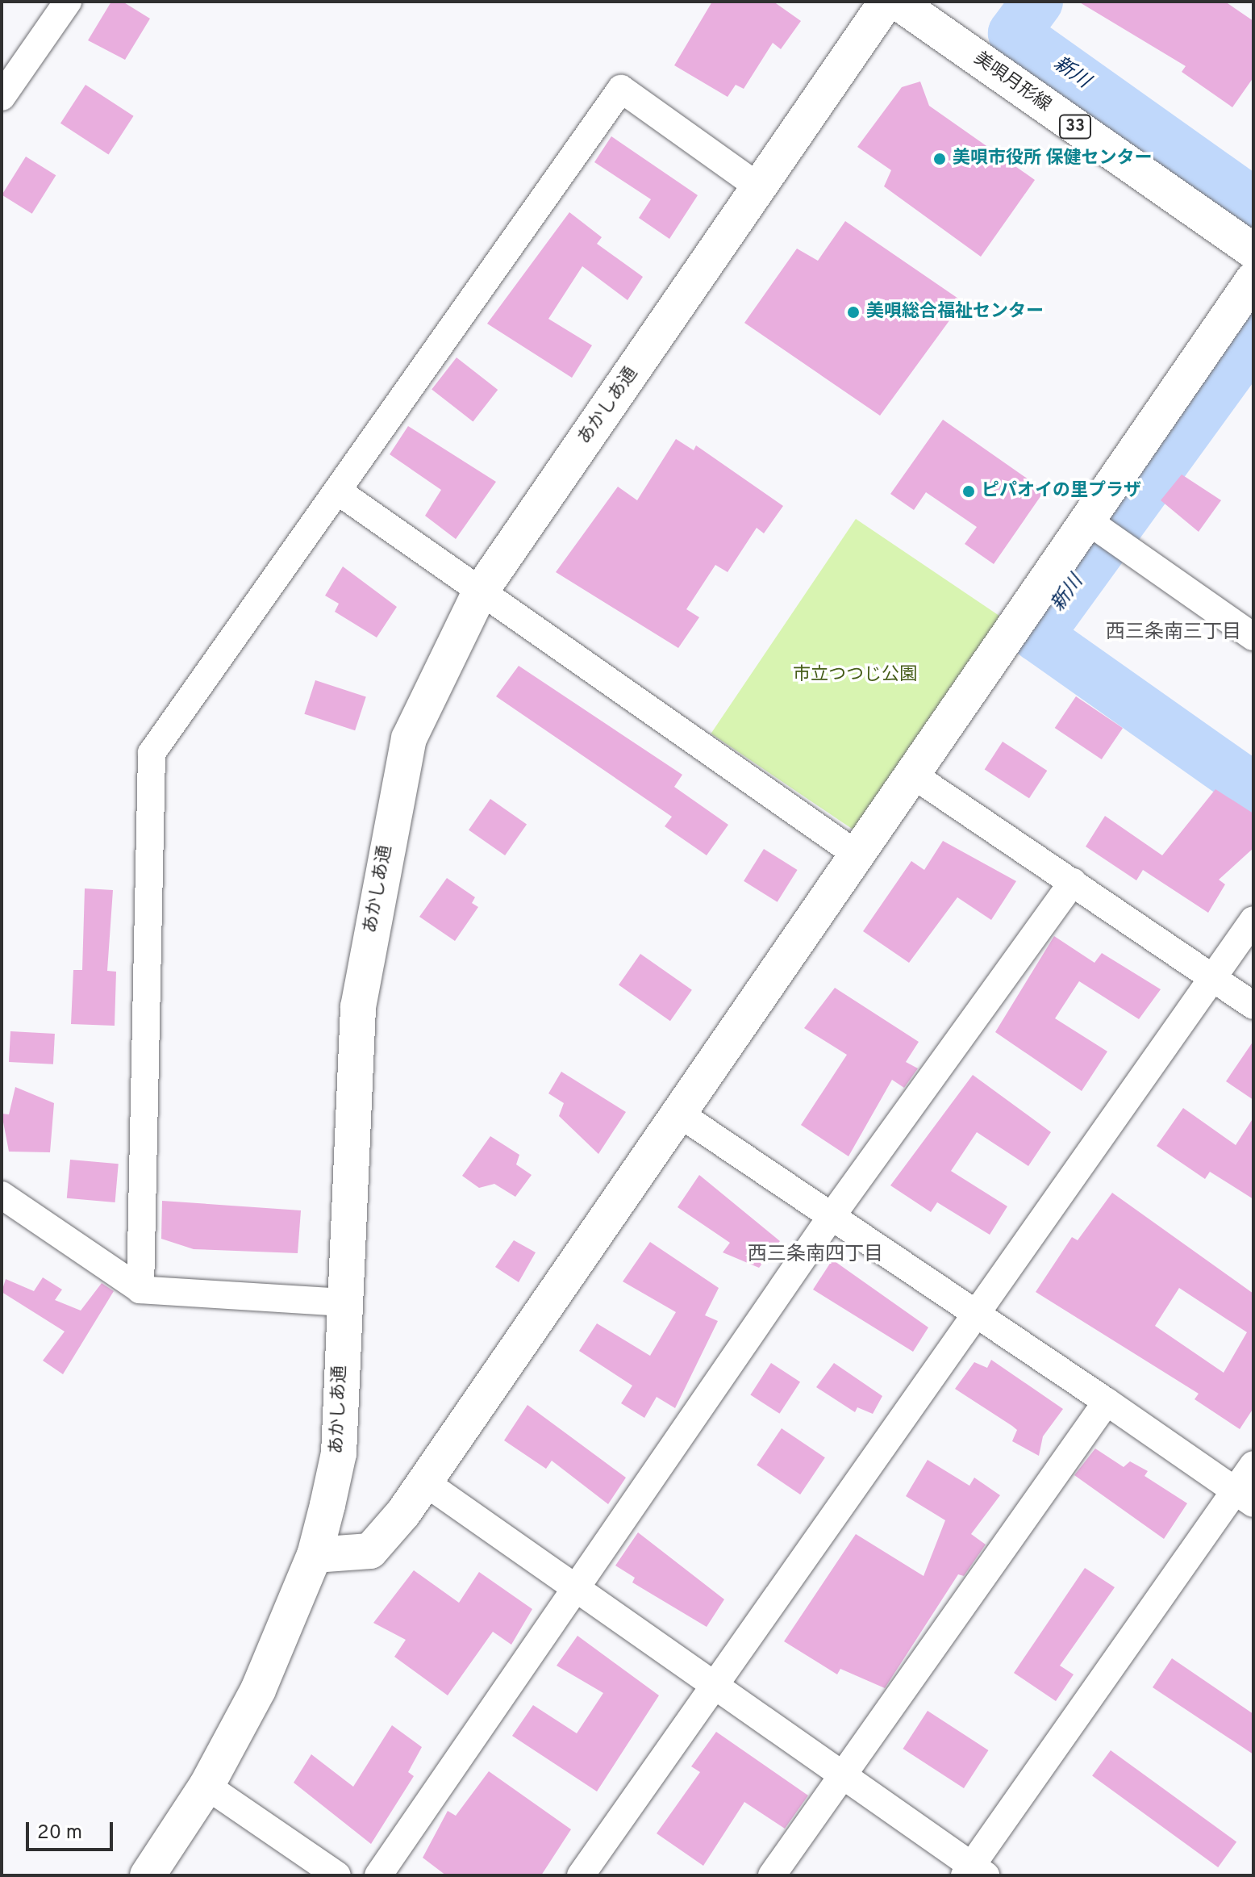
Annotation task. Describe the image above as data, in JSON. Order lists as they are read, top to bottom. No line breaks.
{"streets":{"street":["美唄月形線","33","あかしあ通"]},"districts":["西三条南三丁目","西三条南四丁目"],"water":["新川"],"parks":["市立つつじ公園"],"places":["美唄市役所 保健センター","美唄総合福祉センター","ピパオイの里プラザ"],"scale_bar":"20 m"}
